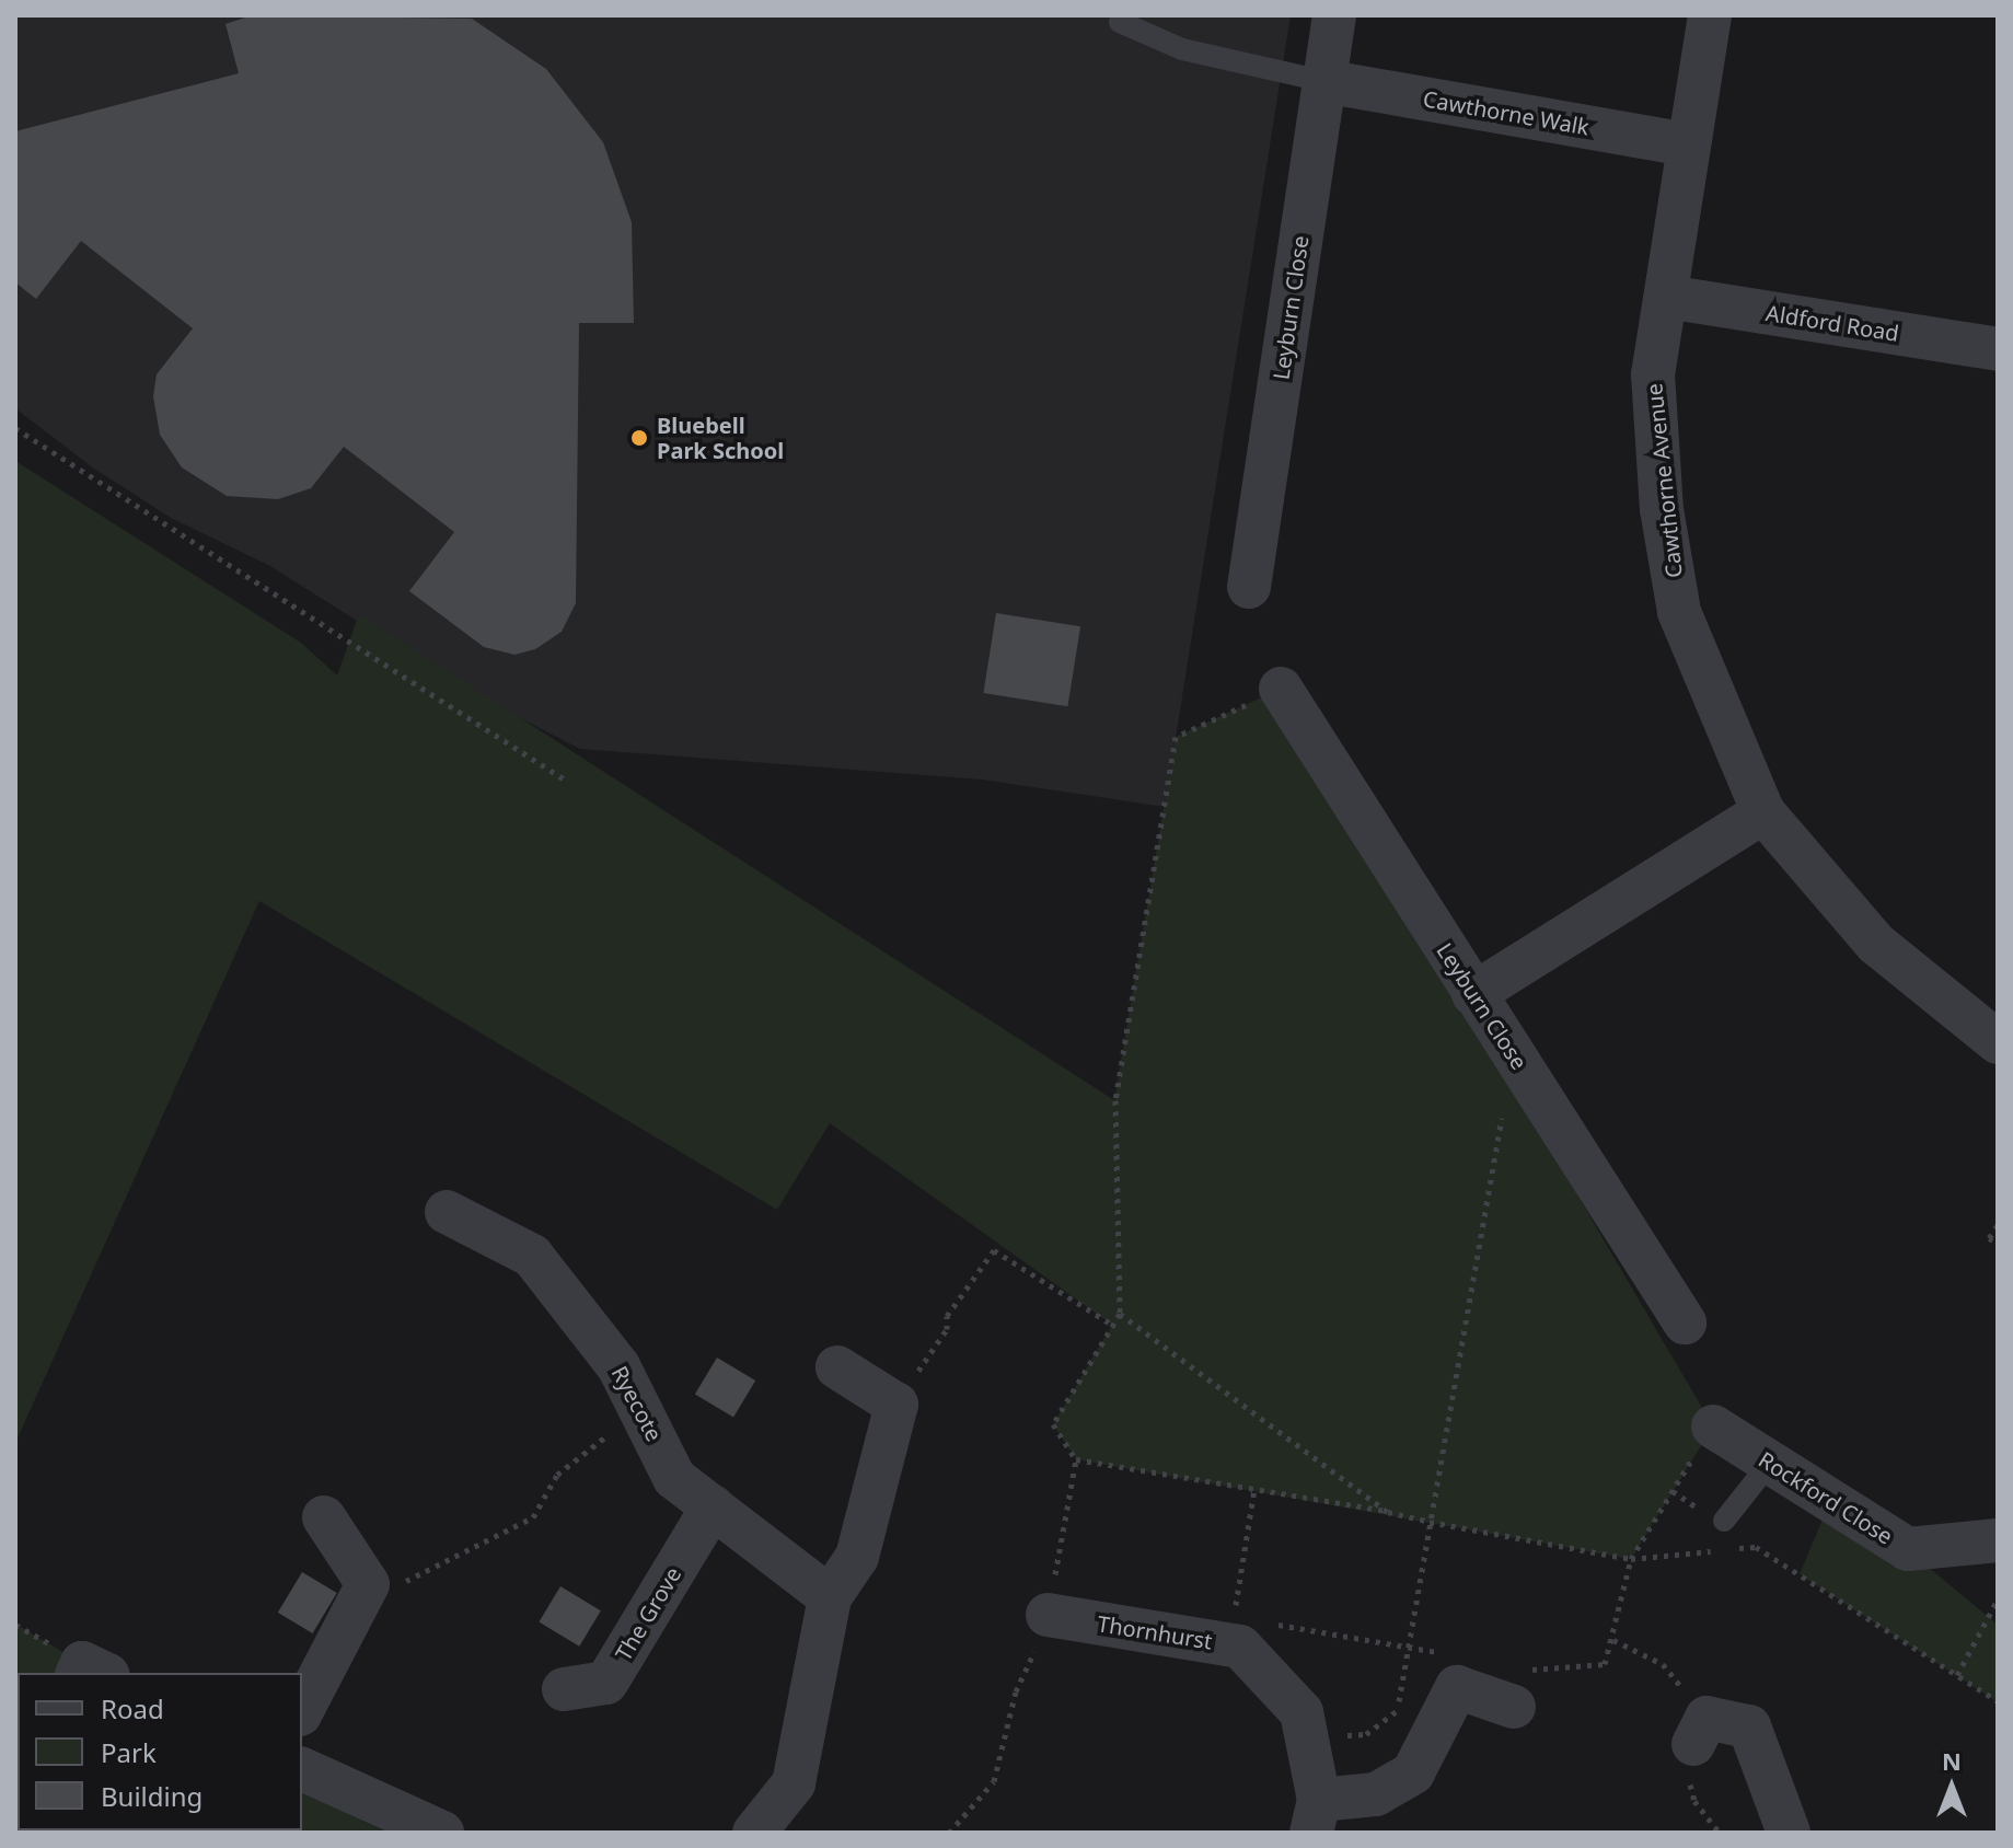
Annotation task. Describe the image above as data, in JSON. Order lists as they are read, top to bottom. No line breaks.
{"streets":{"street":["Cawthorne Walk","Leyburn Close","Aldford Road","Cawthorne Avenue","Ryecote","Rockford Close","The Grove","Thornhurst"]},"crossings":[["Cawthorne Walk","Leyburn Close"],["Cawthorne Walk","Cawthorne Avenue"],["Aldford Road","Cawthorne Avenue"],["Ryecote","The Grove"]],"places":["Bluebell Park School"],"legend":["Road","Park","Building"],"north":"top"}
